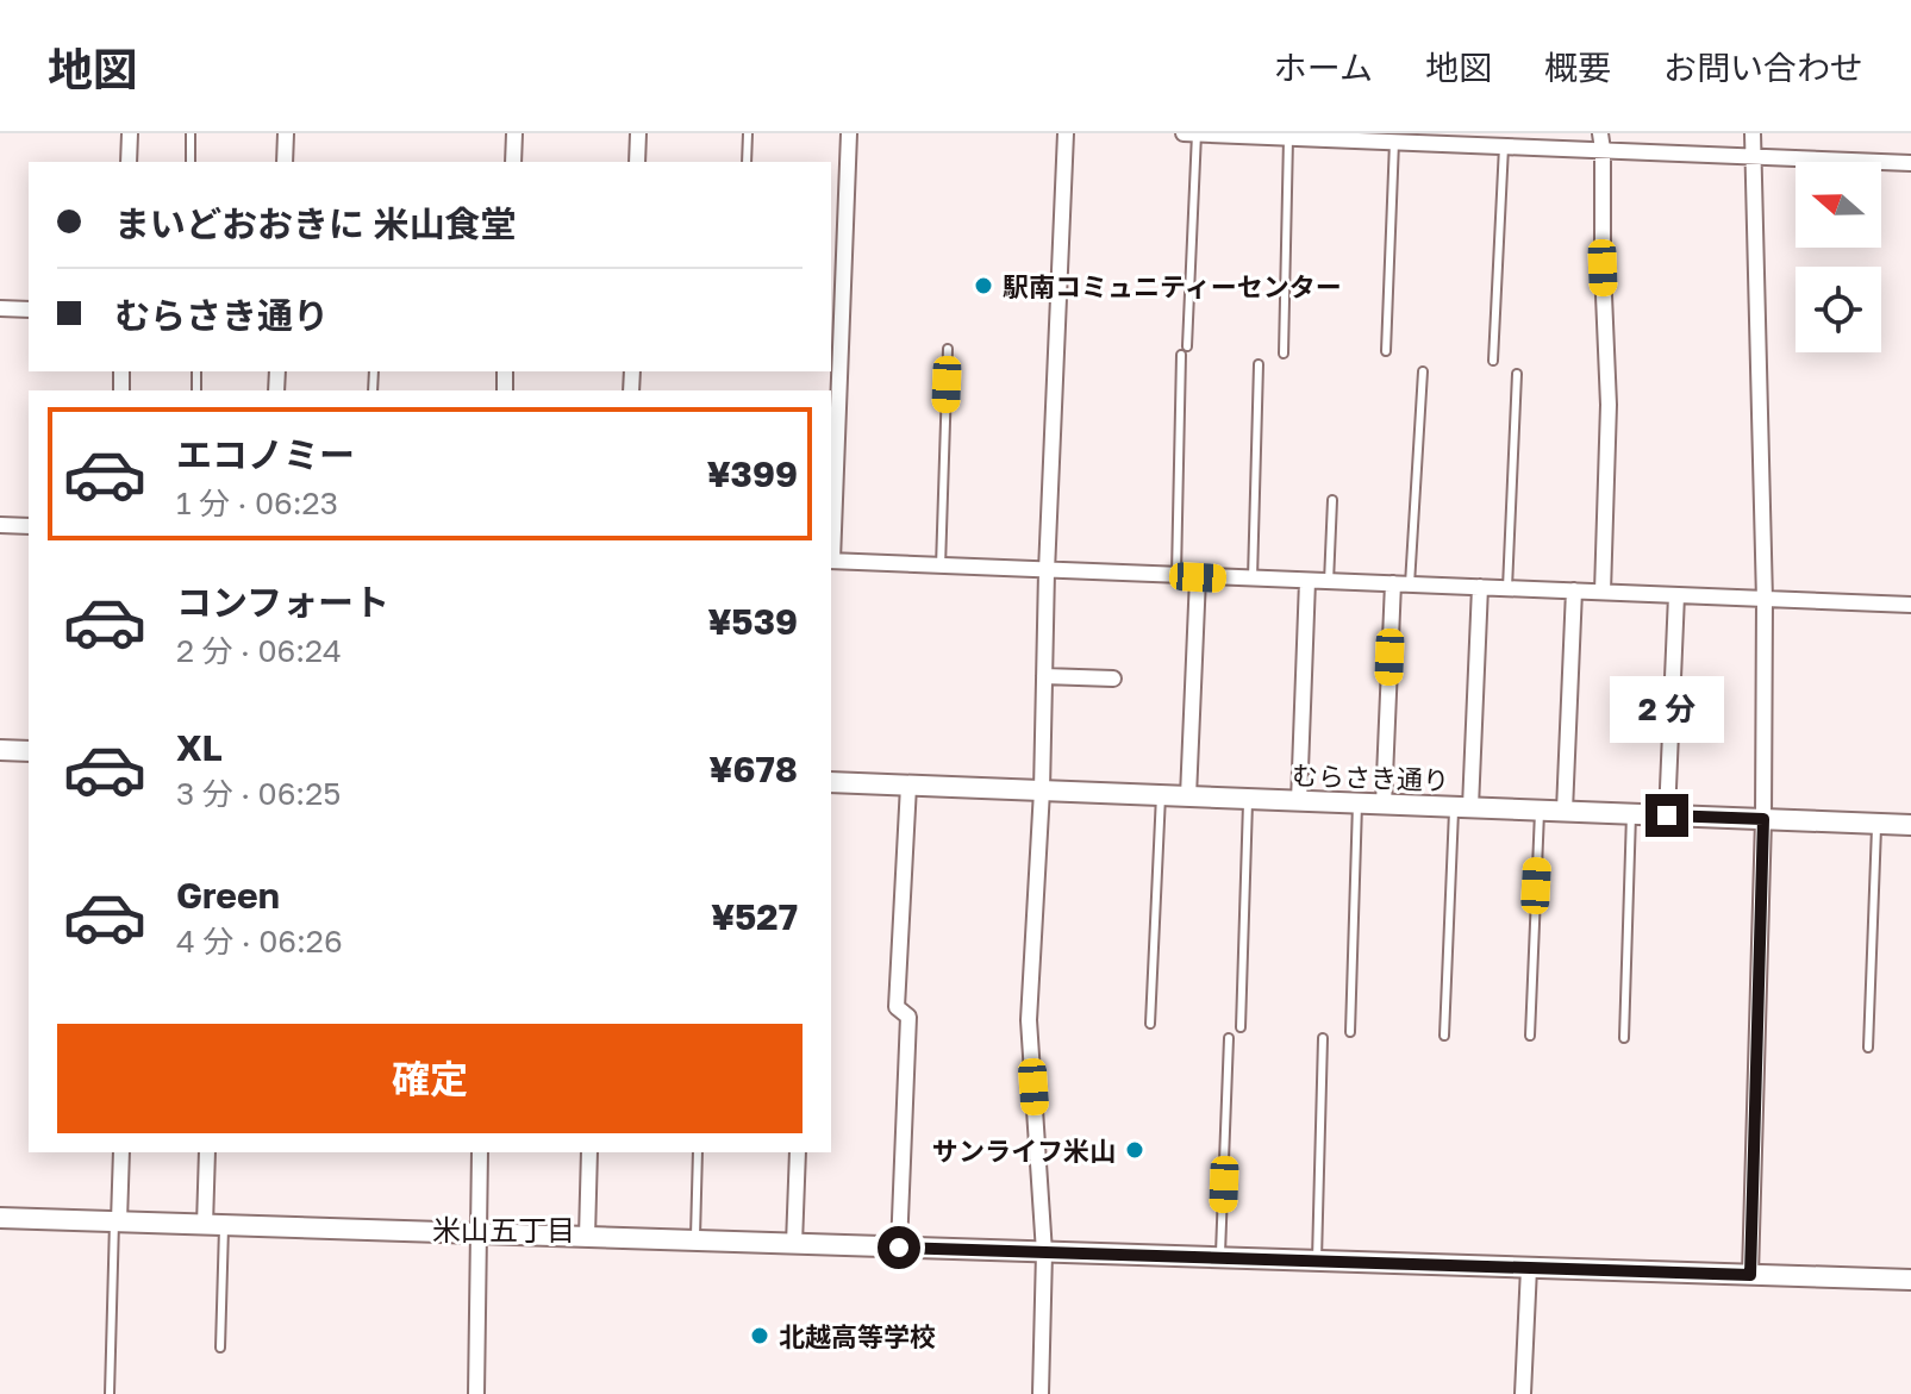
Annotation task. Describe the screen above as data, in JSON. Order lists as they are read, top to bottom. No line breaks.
{"streets":{"street":["むらさき通り"]},"districts":["米山五丁目"],"places":["駅南コミュニティーセンター","サンライフ米山","北越高等学校"],"north":"left","page":{"header":"地図","nav":["ホーム","地図","概要","お問い合わせ"],"banner":["まいどおおきに 米山食堂","むらさき通り"],"list":[{"name":"エコノミー","note":"1 分 · 06:23","value":"¥399"},{"name":"コンフォート","note":"2 分 · 06:24","value":"¥539"},{"name":"XL","note":"3 分 · 06:25","value":"¥678"},{"name":"Green","note":"4 分 · 06:26","value":"¥527"}],"bubble":"2 分","buttons":"確定"}}
